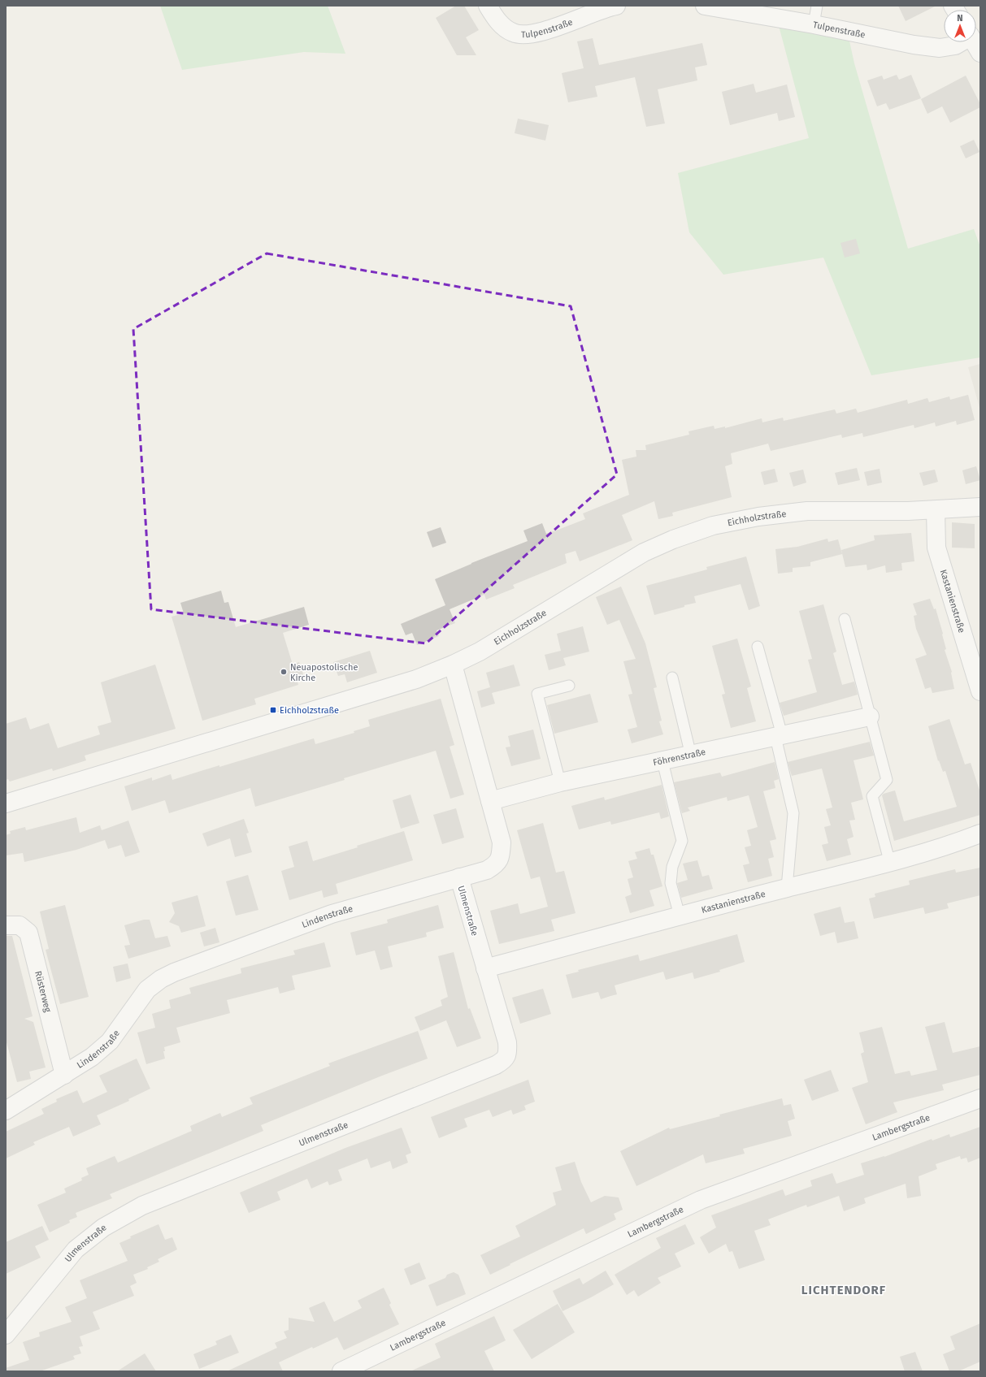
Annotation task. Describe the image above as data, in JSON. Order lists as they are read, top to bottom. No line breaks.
{"streets":{"street":["Tulpenstraße","Eichholzstraße","Kastanienstraße","Föhrenstraße","Ulmenstraße","Lindenstraße","Rüsterweg","Lambergstraße"]},"crossings":[["Eichholzstraße","Kastanienstraße"],["Eichholzstraße","Lindenstraße"],["Kastanienstraße","Ulmenstraße"],["Föhrenstraße","Lindenstraße"],["Ulmenstraße","Lindenstraße"],["Lindenstraße","Rüsterweg"]],"districts":["LICHTENDORF"],"places":{"other":["Neuapostolische Kirche"],"transit":["Eichholzstraße"]},"north":"top"}
